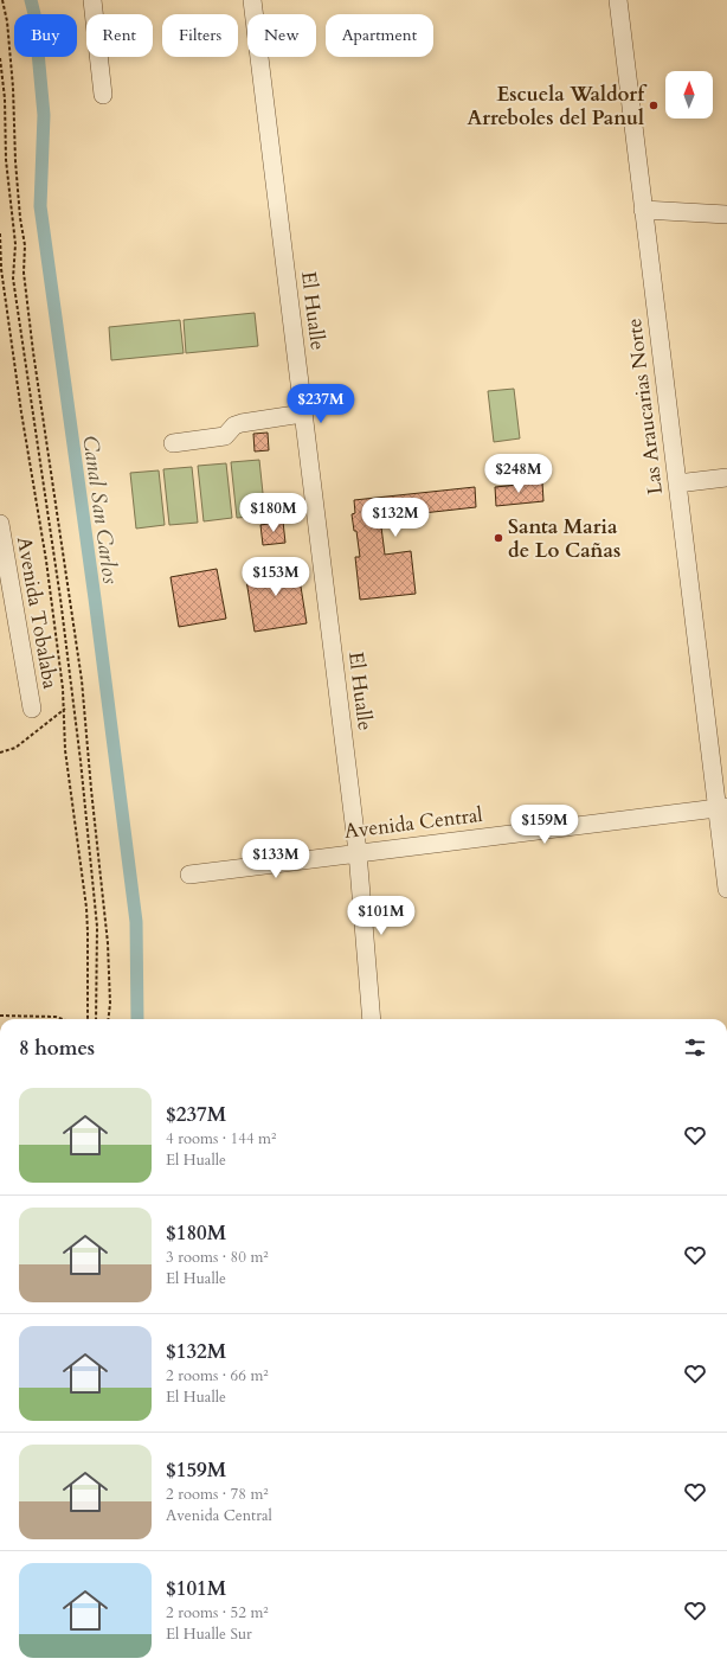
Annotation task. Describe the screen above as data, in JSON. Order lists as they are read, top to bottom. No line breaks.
{"streets":{"street":["El Hualle","Las Araucarias Norte","Avenida Tobalaba","Avenida Central"]},"crossings":[["El Hualle","Avenida Central"],["Las Araucarias Norte","Avenida Central"]],"water":["Canal San Carlos"],"places":["Escuela Waldorf Arreboles del Panul","Santa Maria de Lo Cañas"],"north":"top","page":{"chip":["Buy","Rent","Filters","New","Apartment"],"price":["$237M","$248M","$180M","$132M","$153M","$159M","$133M","$101M"],"heading":"8 homes","list":[{"name":"$237M","note":"4 rooms · 144 m² · El Hualle"},{"name":"$180M","note":"3 rooms · 80 m² · El Hualle"},{"name":"$132M","note":"2 rooms · 66 m² · El Hualle"},{"name":"$159M","note":"2 rooms · 78 m² · Avenida Central"},{"name":"$101M","note":"2 rooms · 52 m² · El Hualle Sur"}]}}
